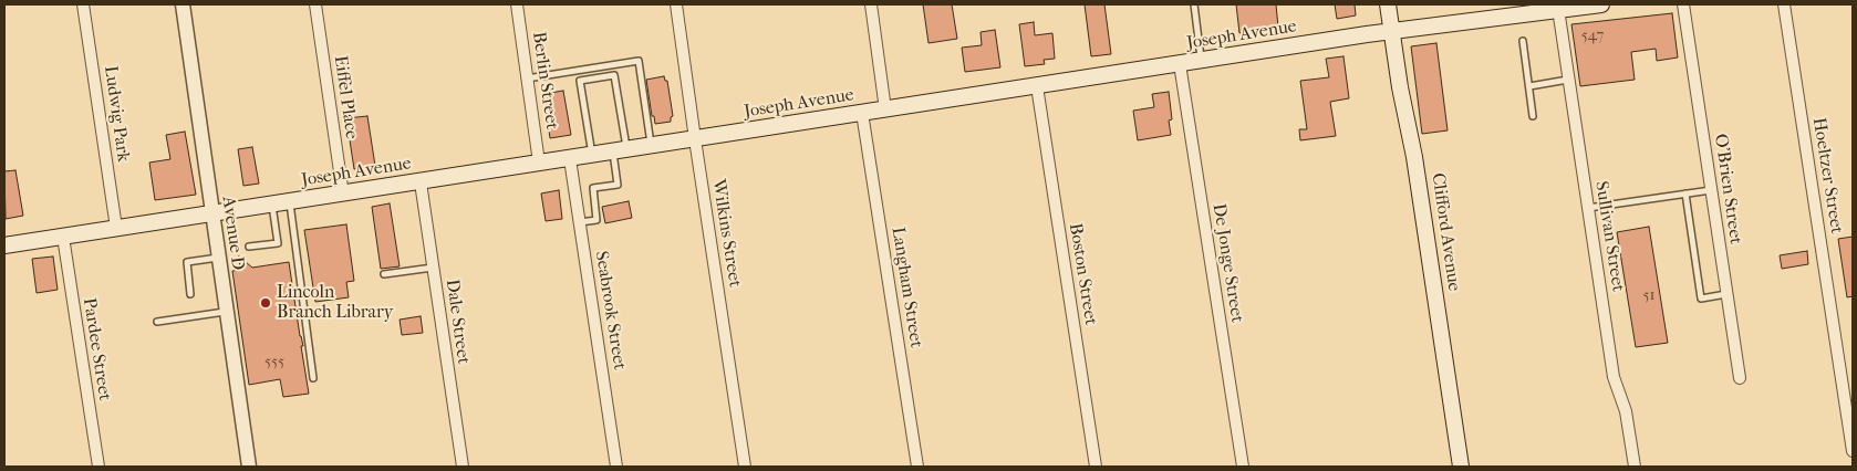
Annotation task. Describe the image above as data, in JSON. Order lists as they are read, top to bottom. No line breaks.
{"streets":{"main road":["Joseph Avenue","Clifford Avenue"],"street":["Berlin Street","Eiffel Place","Ludwig Park","Hoeltzer Street","O'Brien Street","Avenue D","Wilkins Street","Sullivan Street","De Jonge Street","Boston Street","Langham Street","Seabrook Street","Dale Street","Pardee Street"]},"crossings":[["Joseph Avenue","Berlin Street"],["Joseph Avenue","Eiffel Place"],["Joseph Avenue","Ludwig Park"],["Joseph Avenue","Clifford Avenue"],["Joseph Avenue","Avenue D"],["Joseph Avenue","Wilkins Street"],["Joseph Avenue","Sullivan Street"],["Joseph Avenue","De Jonge Street"],["Joseph Avenue","Boston Street"],["Joseph Avenue","Langham Street"],["Joseph Avenue","Seabrook Street"],["Joseph Avenue","Dale Street"],["Joseph Avenue","Pardee Street"]],"places":["Lincoln Branch Library"],"house_numbers":["547","51","555"]}
